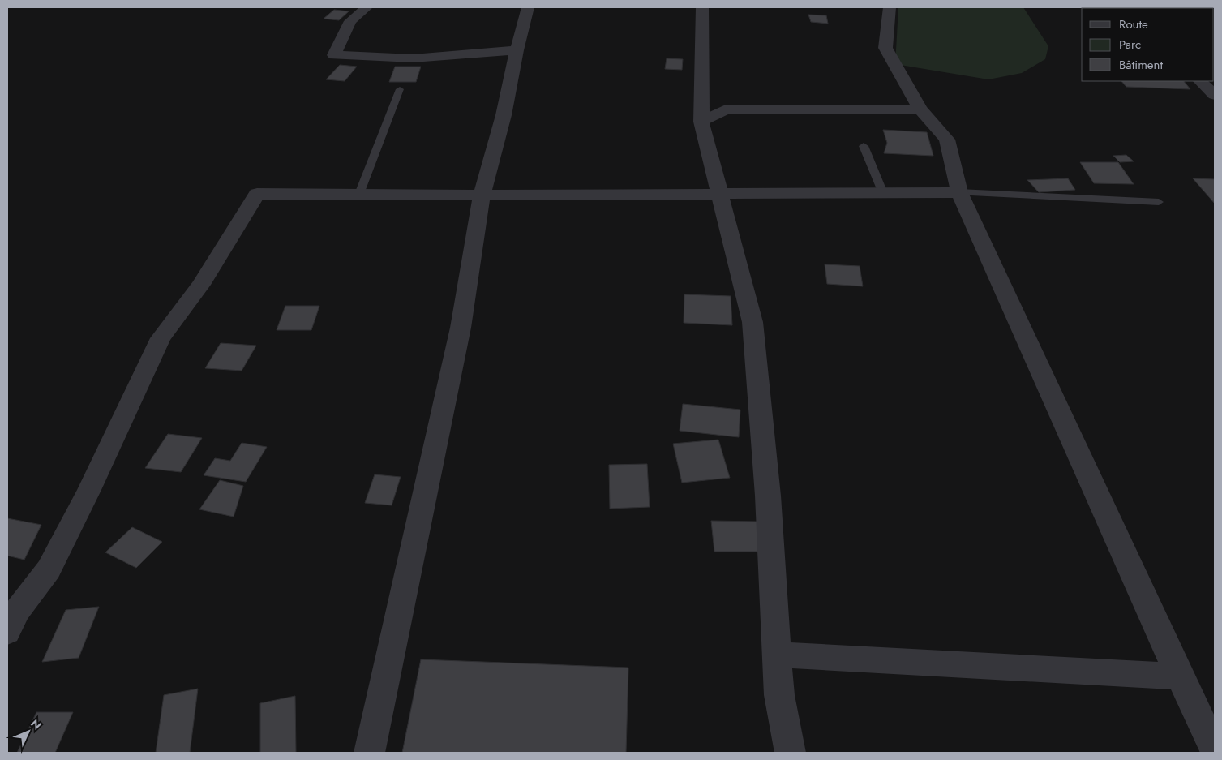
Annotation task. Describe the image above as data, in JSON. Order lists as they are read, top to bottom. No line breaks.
{"legend":["Route","Parc","Bâtiment"],"north":"top right"}
